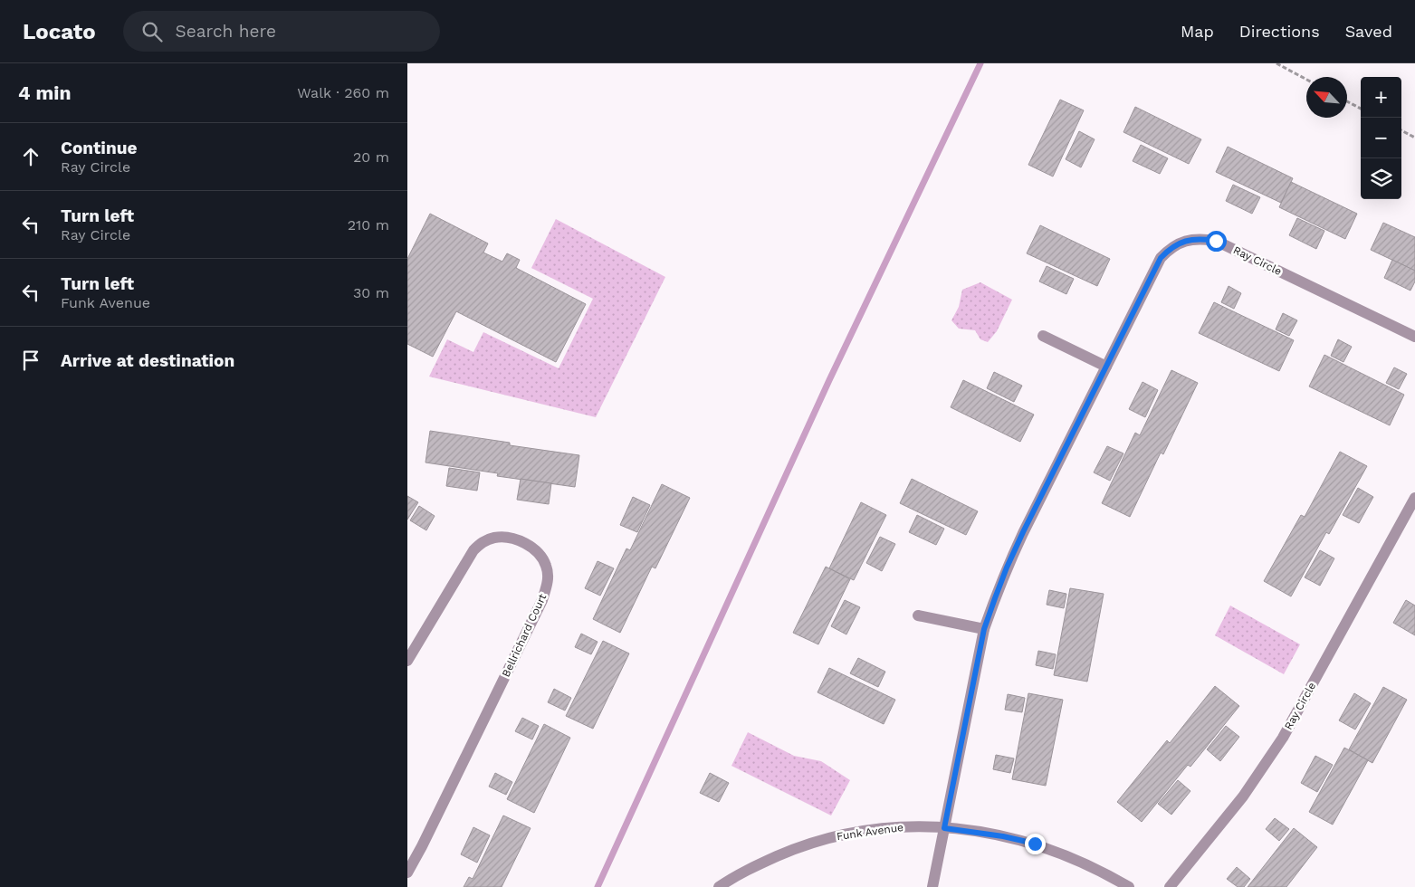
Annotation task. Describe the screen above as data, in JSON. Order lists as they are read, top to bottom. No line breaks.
{"streets":{"street":["Ray Circle","Bellrichard Court","Funk Avenue"]},"crossings":[["Ray Circle","Funk Avenue"]],"north":"top left","page":{"header":"Locato","search":"Search here","nav":["Map","Directions","Saved"],"heading":["4 min","Walk · 260 m"],"map_buttons":["+","−"],"list":[["Continue","Ray Circle","20 m"],["Turn left","Ray Circle","210 m"],["Turn left","Funk Avenue","30 m"],"Arrive at destination"]}}
